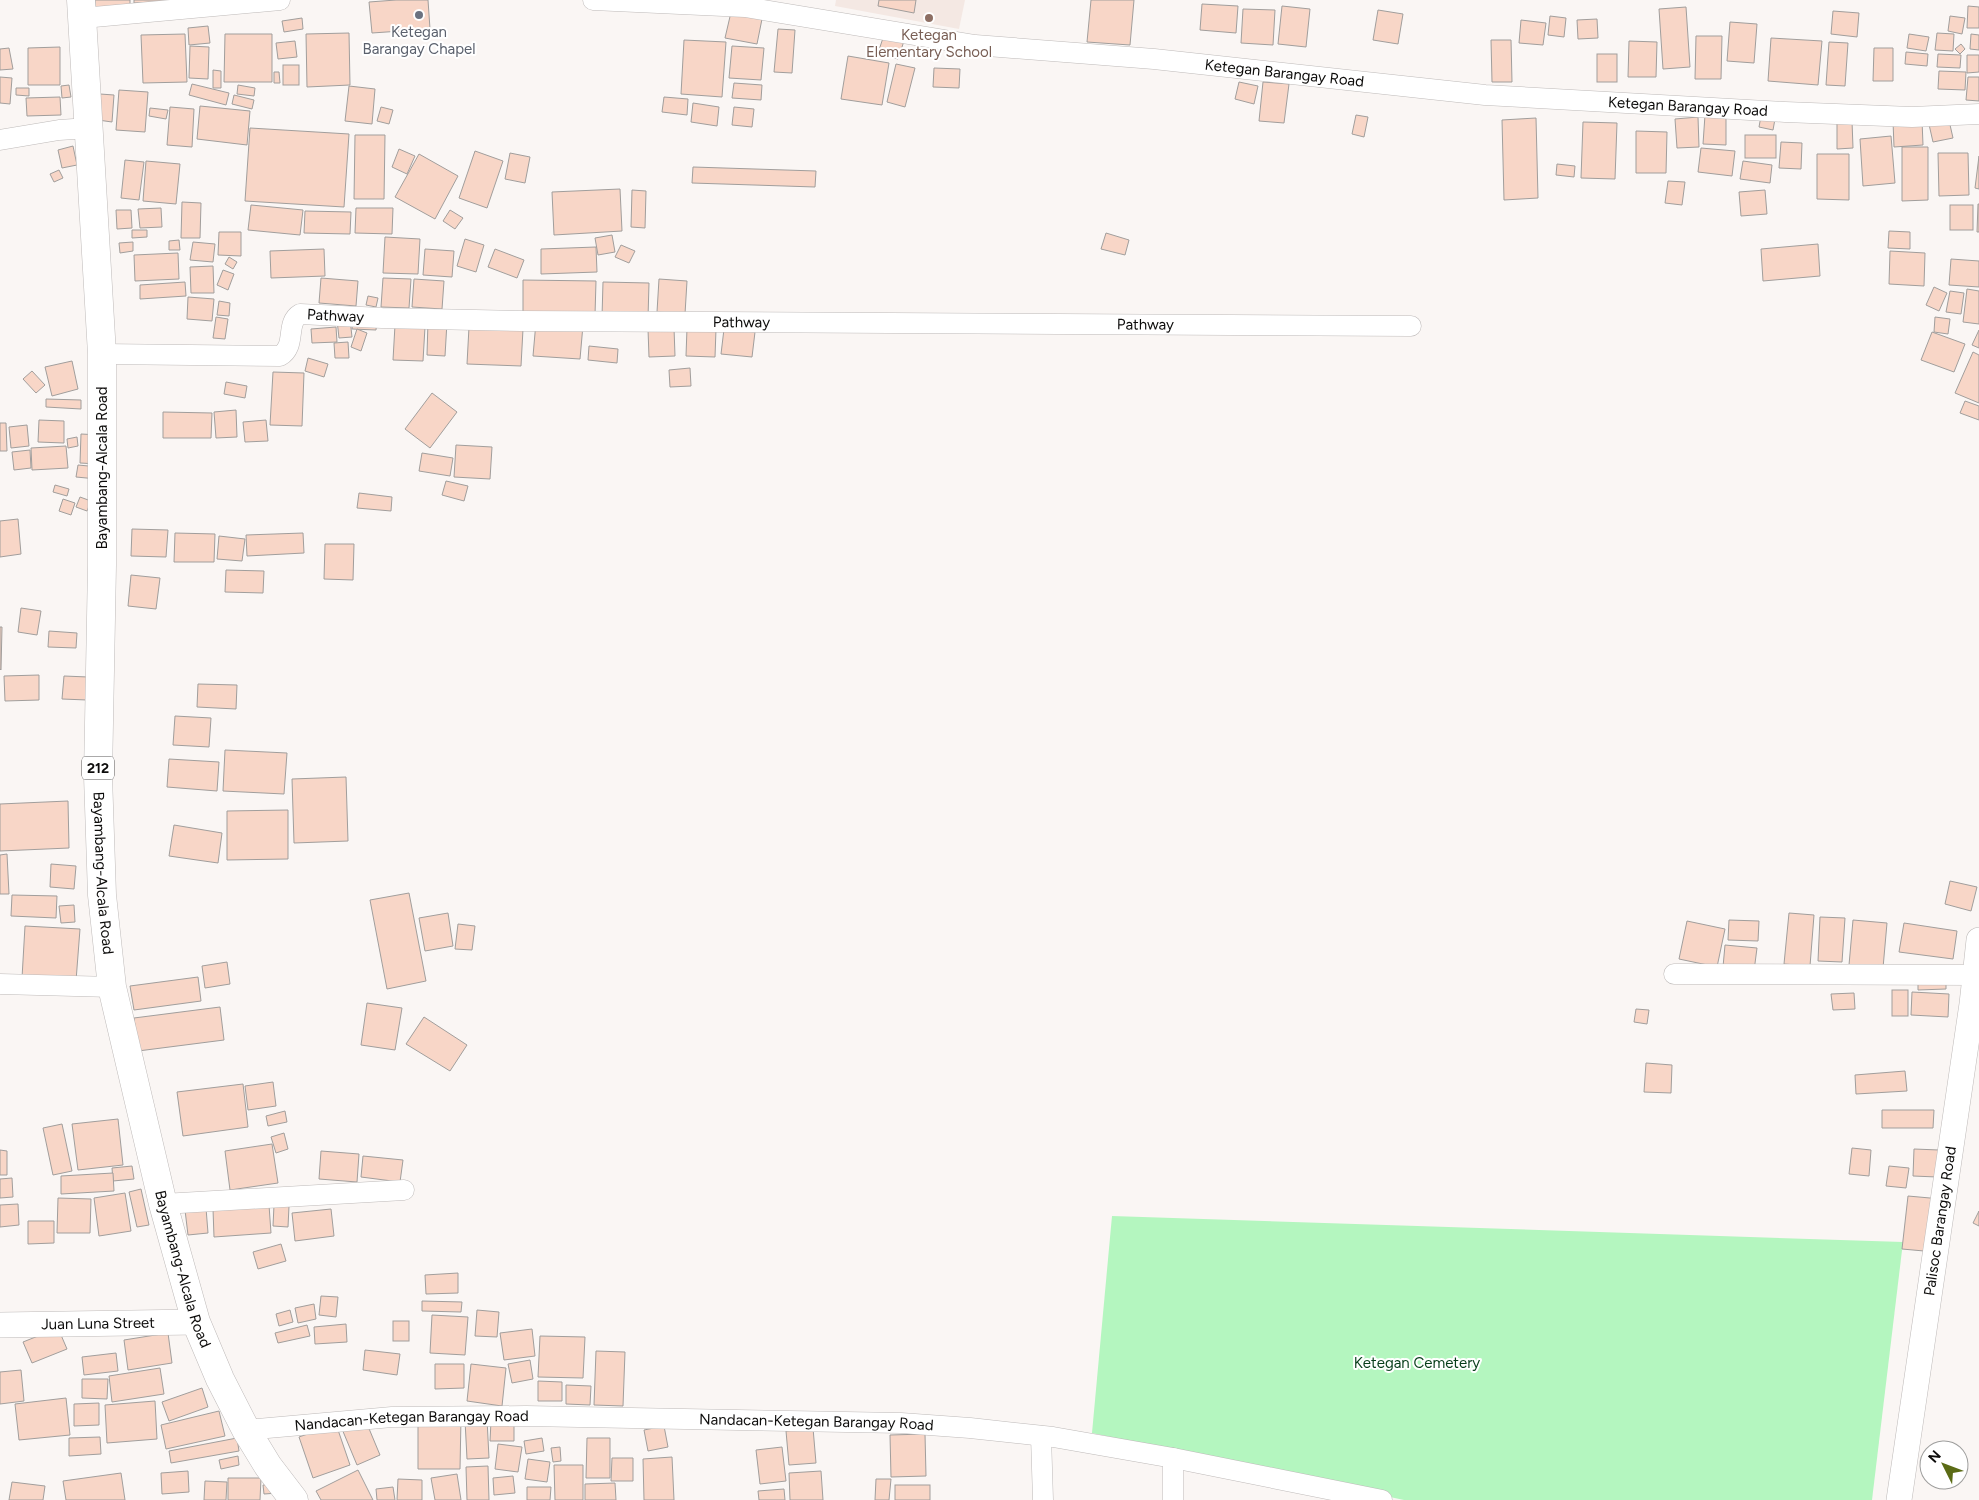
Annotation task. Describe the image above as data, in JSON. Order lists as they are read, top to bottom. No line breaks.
{"streets":{"main road":["Bayambang-Alcala Road","212"],"street":["Ketegan Barangay Road","Pathway","Palisoc Barangay Road","Juan Luna Street","Nandacan-Ketegan Barangay Road"]},"crossings":[["Pathway","Bayambang-Alcala Road"],["Bayambang-Alcala Road","Juan Luna Street"],["Bayambang-Alcala Road","Nandacan-Ketegan Barangay Road"]],"parks":["Ketegan Cemetery"],"places":["Ketegan Barangay Chapel","Ketegan Elementary School"],"north":"top left"}
